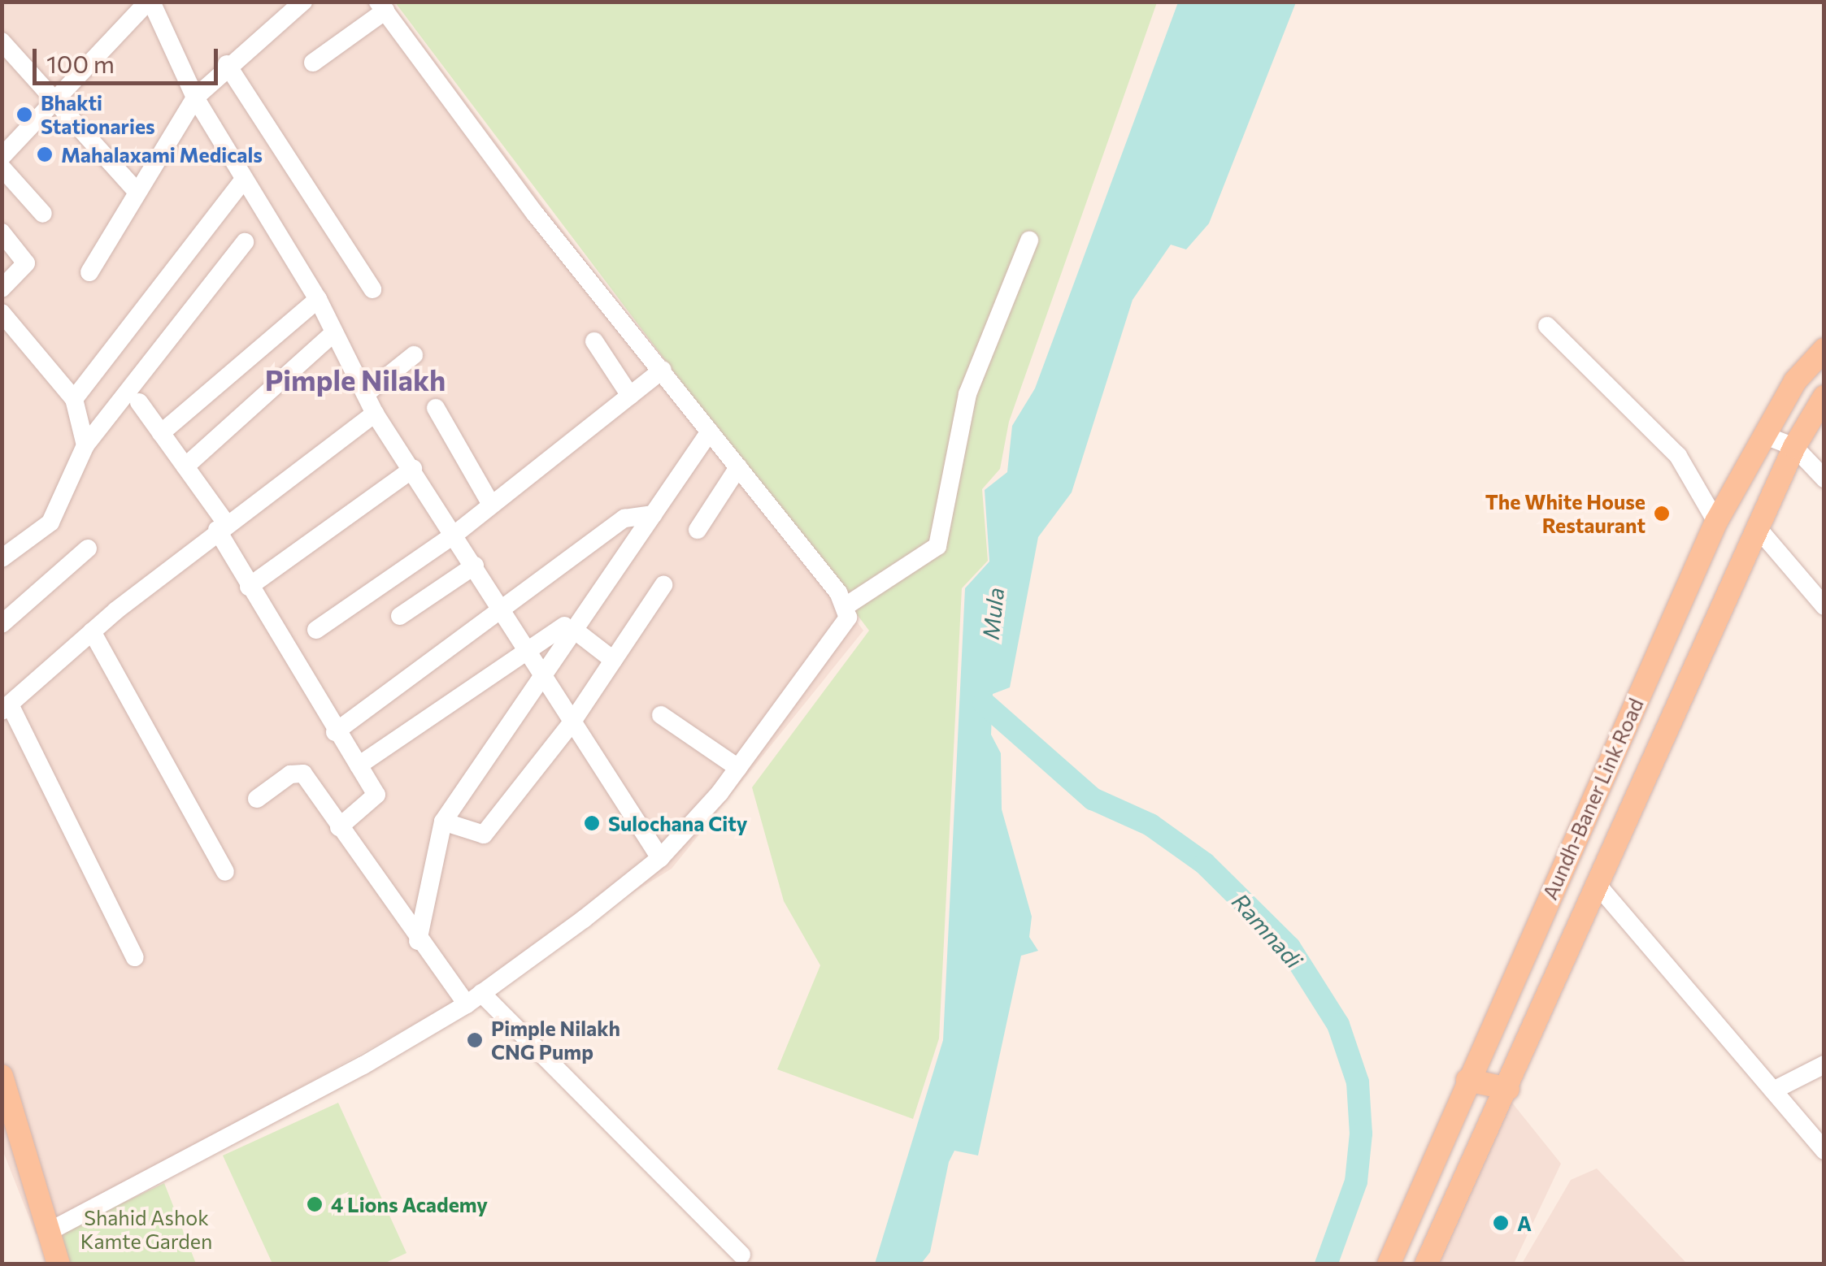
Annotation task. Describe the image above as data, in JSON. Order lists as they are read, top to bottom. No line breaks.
{"streets":{"main road":["Aundh-Baner Link Road"]},"districts":["Pimple Nilakh"],"water":["Mula","Ramnadi"],"parks":["Shahid Ashok Kamte Garden"],"places":["Bhakti Stationaries","Mahalaxami Medicals","The White House Restaurant","Sulochana City","Pimple Nilakh CNG Pump","4 Lions Academy","A"],"scale_bar":"100 m"}
